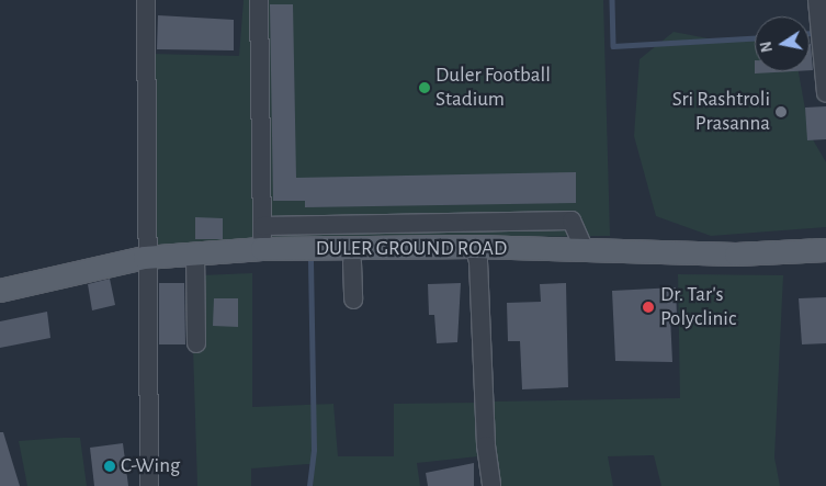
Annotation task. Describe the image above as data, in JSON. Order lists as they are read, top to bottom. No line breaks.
{"streets":{"main road":["DULER GROUND ROAD"]},"places":["Duler Football Stadium","Sri Rashtroli Prasanna","Dr. Tar's Polyclinic","C-Wing"],"north":"left"}
